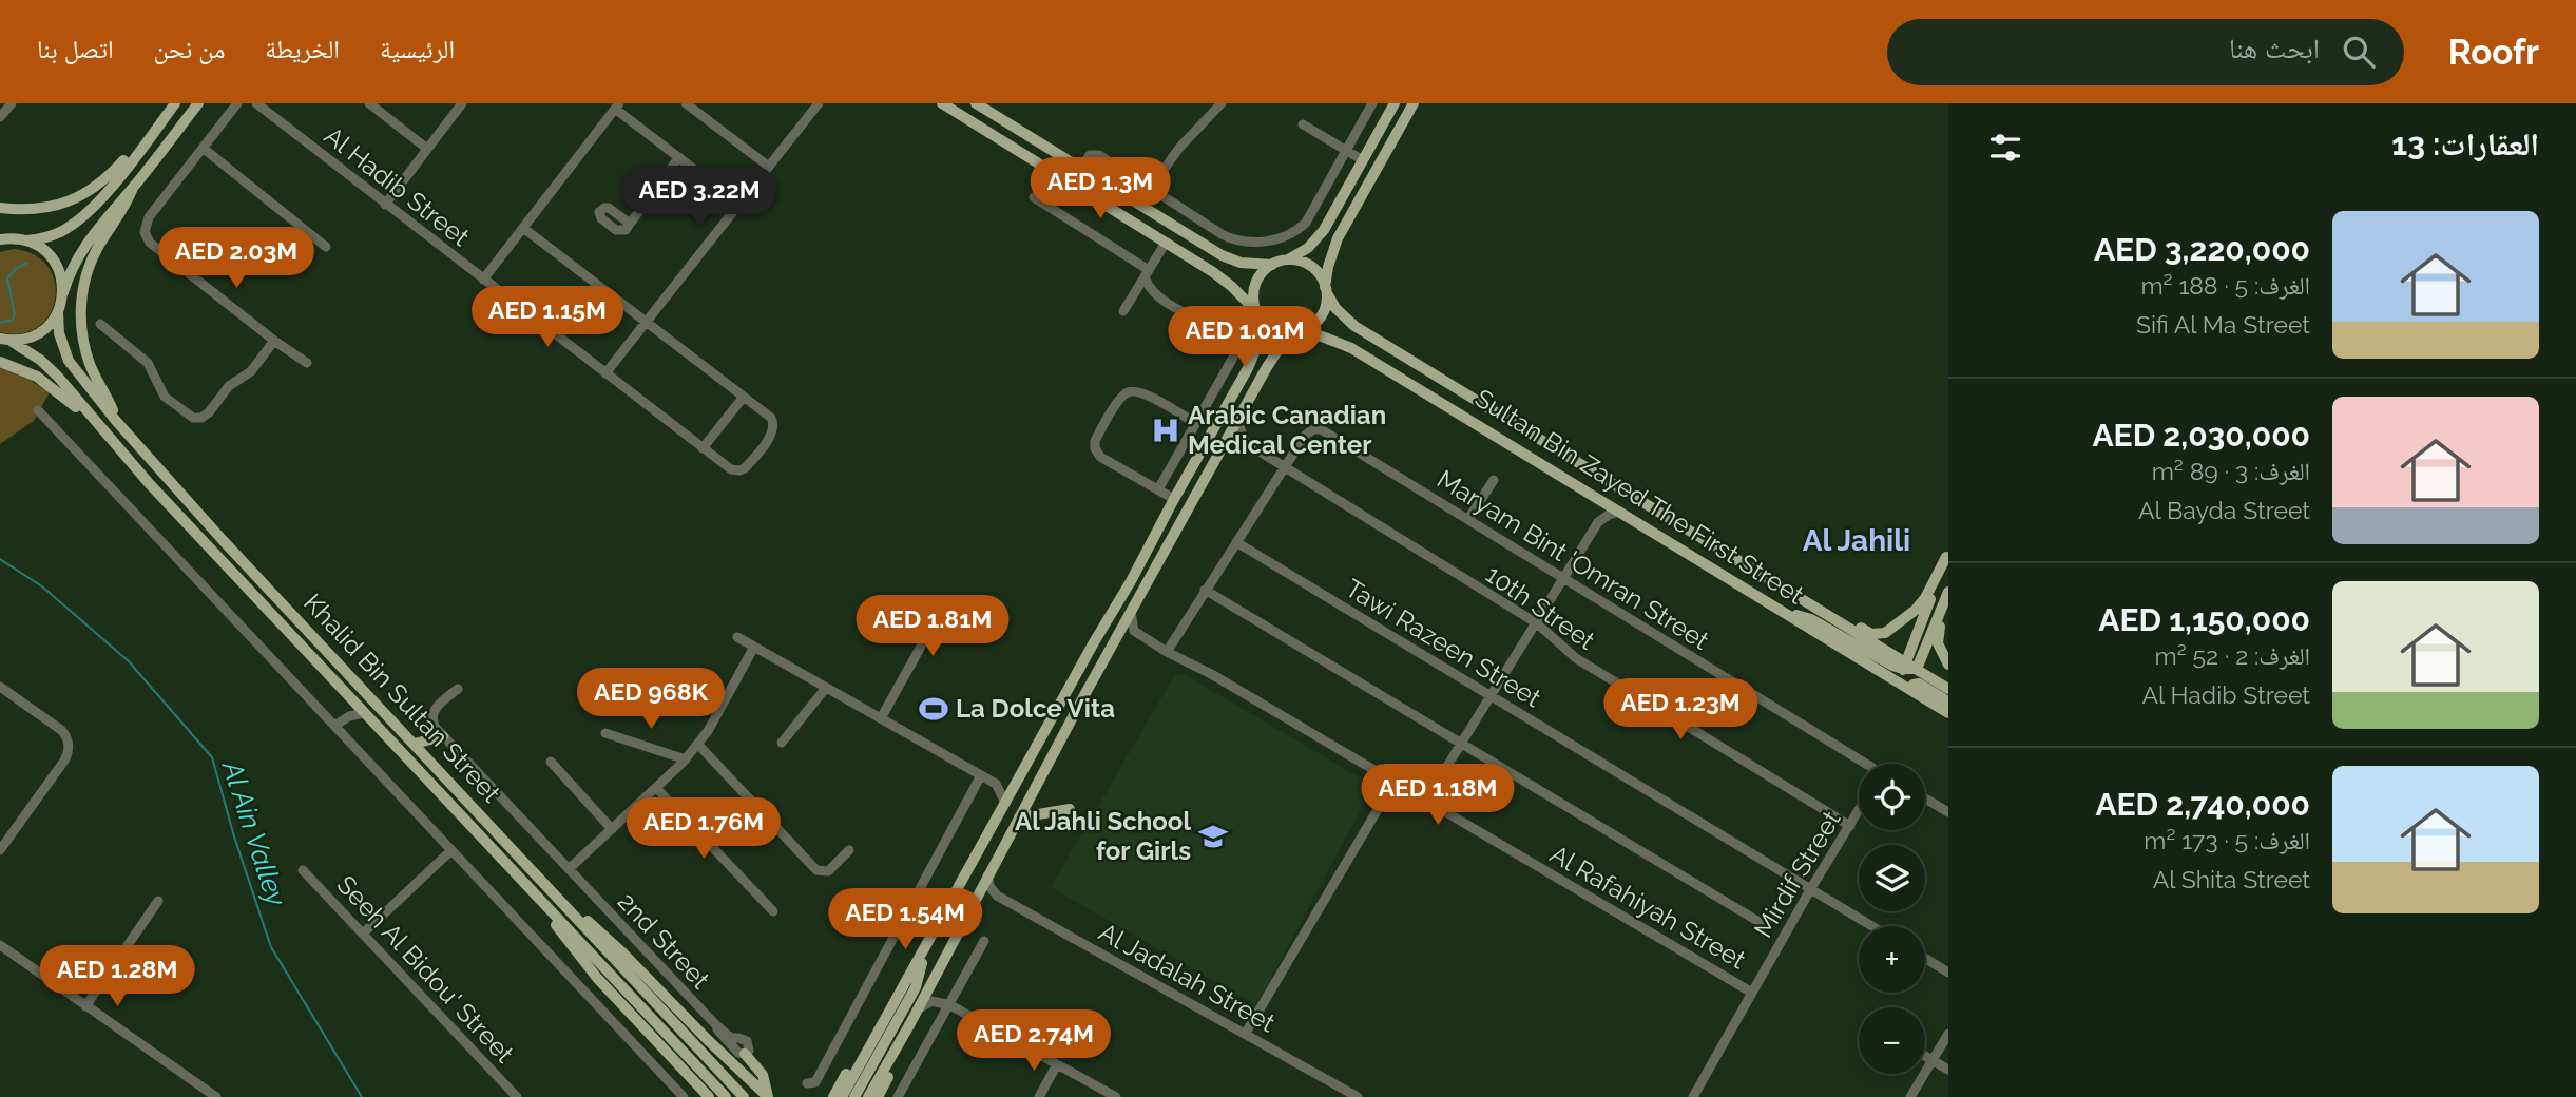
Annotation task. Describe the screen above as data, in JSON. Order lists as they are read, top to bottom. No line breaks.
{"streets":{"main road":["Sultan Bin Zayed The First Street","Khalid Bin Sultan Street"],"street":["Al Hadib Street","Maryam Bint 'Omran Street","10th Street","Tawi Razeen Street","Mirdif Street","Al Rafahiyah Street","2nd Street","Seeh Al Bidou' Street","Al Jadalah Street"]},"crossings":[["Maryam Bint 'Omran Street","10th Street"],["Maryam Bint 'Omran Street","Tawi Razeen Street"],["Maryam Bint 'Omran Street","Al Rafahiyah Street"],["10th Street","Mirdif Street"],["Tawi Razeen Street","Mirdif Street"],["Mirdif Street","Al Rafahiyah Street"]],"districts":["Al Jahili"],"water":["Al Ain Valley"],"places":{"hospital":["Arabic Canadian Medical Center"],"sports":["La Dolce Vita"],"school or university":["Al Jahli School for Girls"]},"page":{"header":"Roofr","search":"ابحث هنا","nav":["الرئيسية","الخريطة","من نحن","اتصل بنا"],"heading":"العقارات: 13","price":["AED 1.3M","AED 3.22M","AED 2.03M","AED 1.15M","AED 1.01M","AED 1.81M","AED 968K","AED 1.23M","AED 1.18M","AED 1.76M","AED 1.54M","AED 1.28M","AED 2.74M"],"list":[{"name":"AED 3,220,000","note":"الغرف: 5 · 188 m² · Sifi Al Ma Street"},{"name":"AED 2,030,000","note":"الغرف: 3 · 89 m² · Al Bayda Street"},{"name":"AED 1,150,000","note":"الغرف: 2 · 52 m² · Al Hadib Street"},{"name":"AED 2,740,000","note":"الغرف: 5 · 173 m² · Al Shita Street"}],"map_buttons":["+","−"]}}
